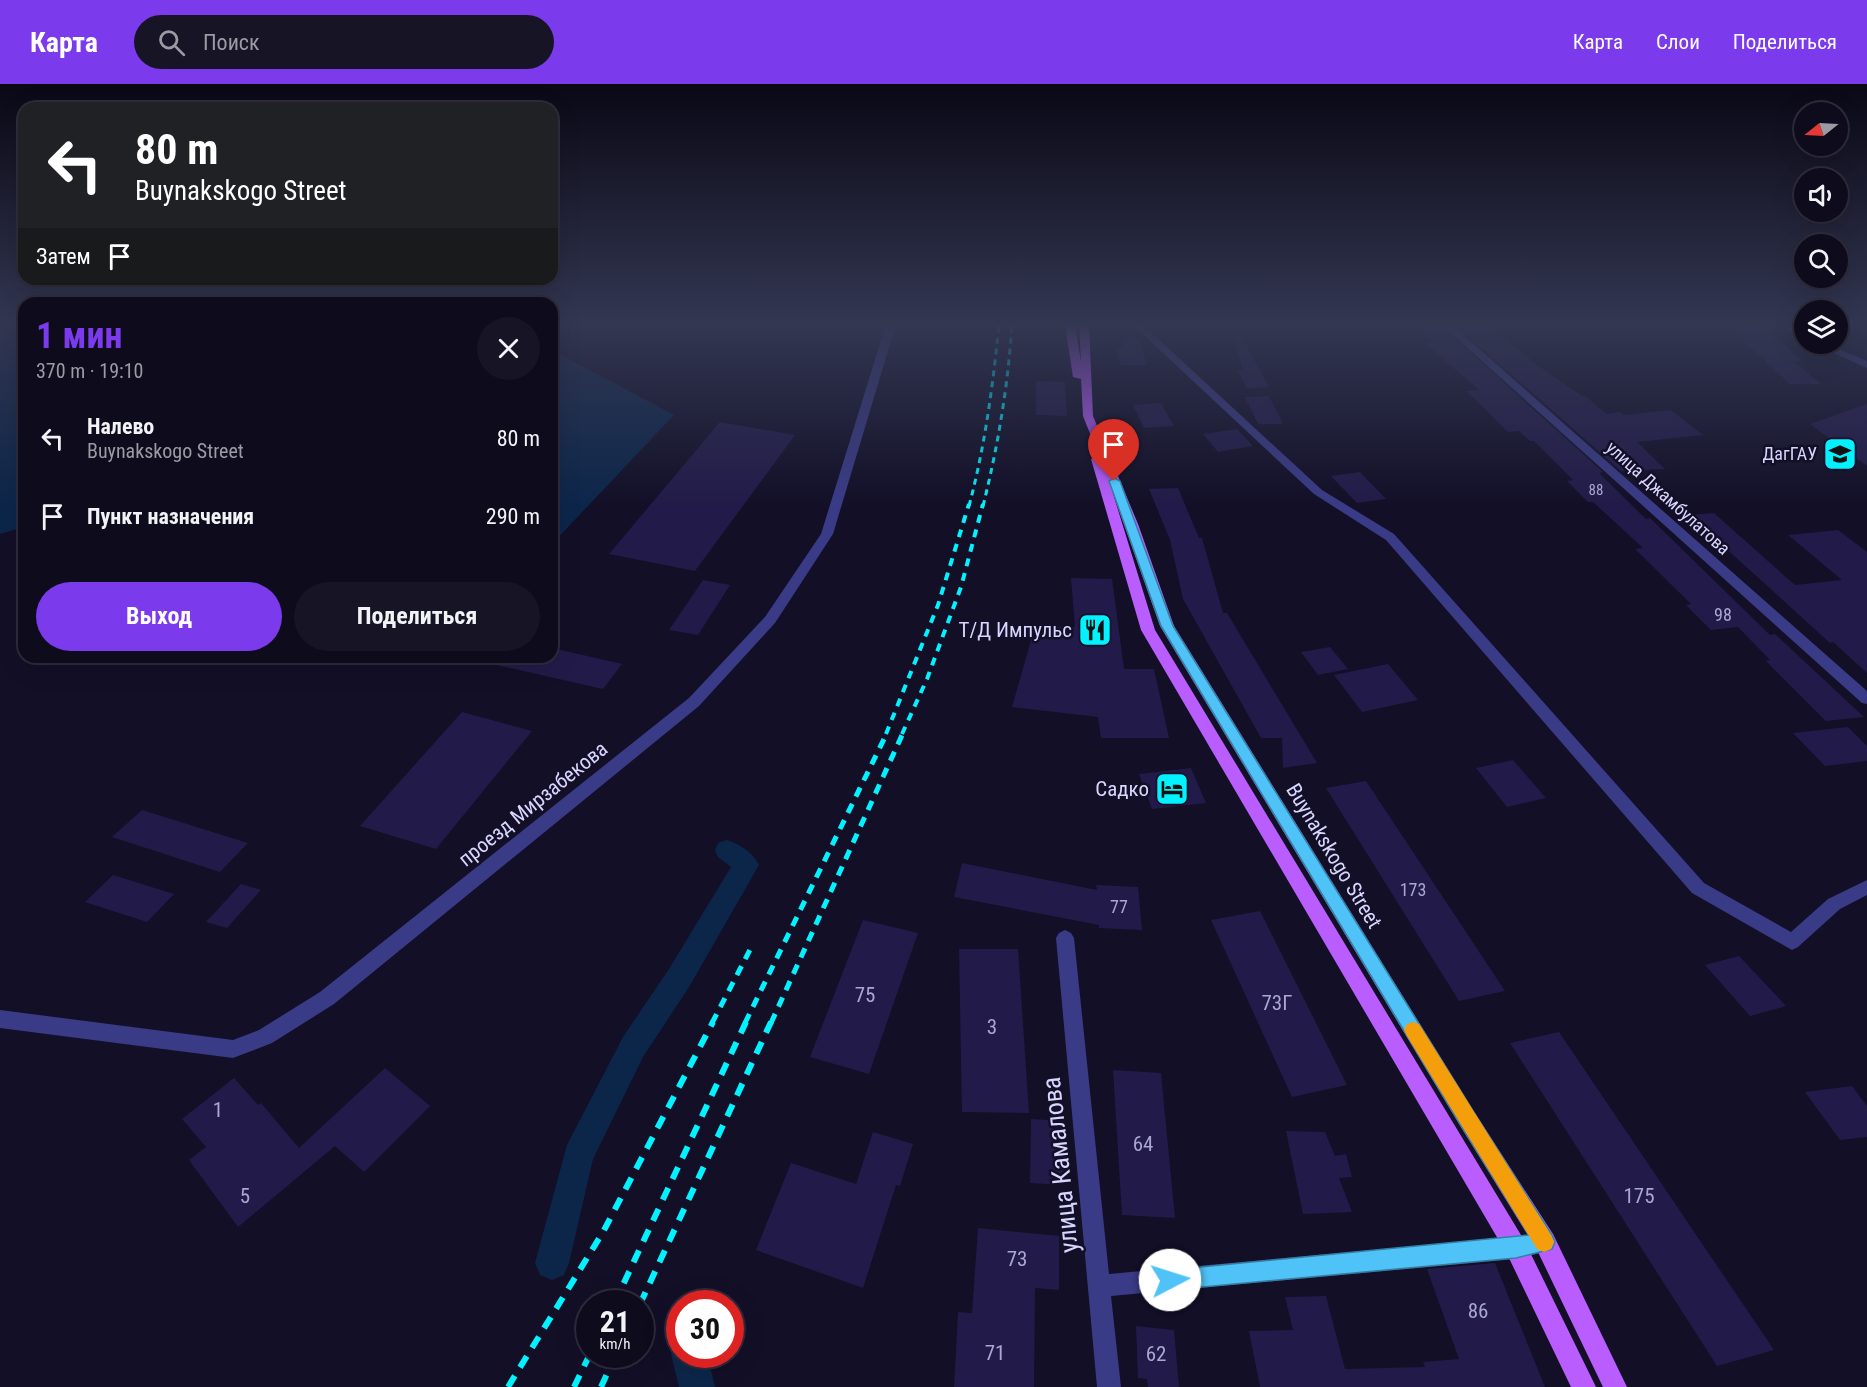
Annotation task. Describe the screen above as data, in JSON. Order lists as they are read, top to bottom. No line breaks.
{"streets":{"main road":["Buynakskogo Street"],"street":["улица Джамбулатова","проезд Мирзабекова","улица Камалова"]},"places":{"school or university":["ДагГАУ"],"restaurant":["Т/Д Импульс"],"hotel":["Садко"]},"house_numbers":["88","98","173","77","75","73Г","3","1","64","5","175","73","86","71","62"],"north":"left","page":{"header":"Карта","search":"Поиск","nav":["Карта","Слои","Поделиться"],"turn":["80 m","Buynakskogo Street"],"then":"Затем","heading":["1 мин","370 m · 19:10"],"list":[{"name":"Налево","note":"Buynakskogo Street","value":"80 m"},{"name":"Пункт назначения","value":"290 m"}],"buttons":["Выход","Поделиться"],"speed":"21 km/h","limit":"30"}}
